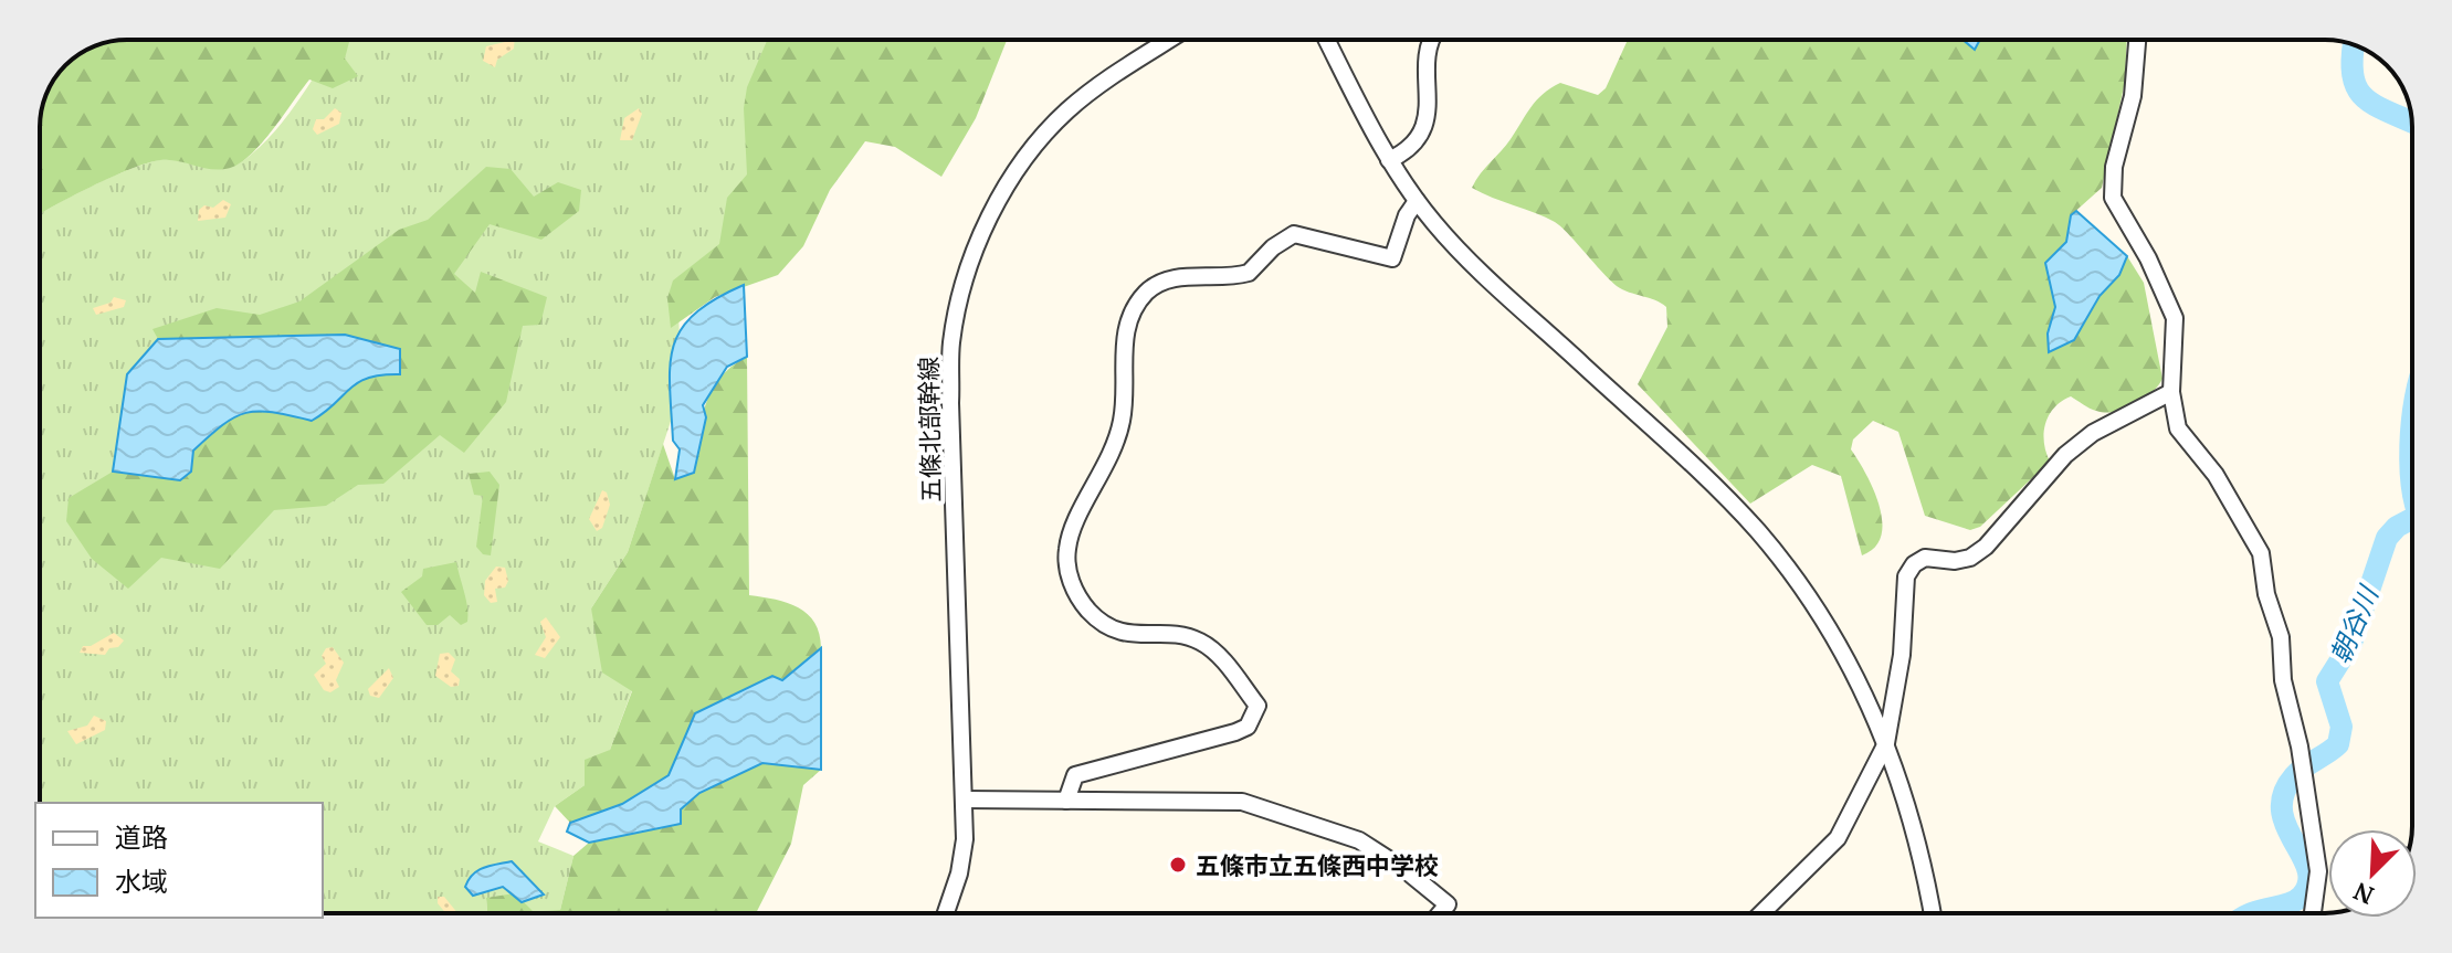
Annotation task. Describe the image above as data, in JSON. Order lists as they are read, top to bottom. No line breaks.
{"streets":{"street":["五條北部幹線"]},"water":["朝谷川"],"places":["五條市立五條西中学校"],"legend":["道路","水域"],"north":"bottom left"}
